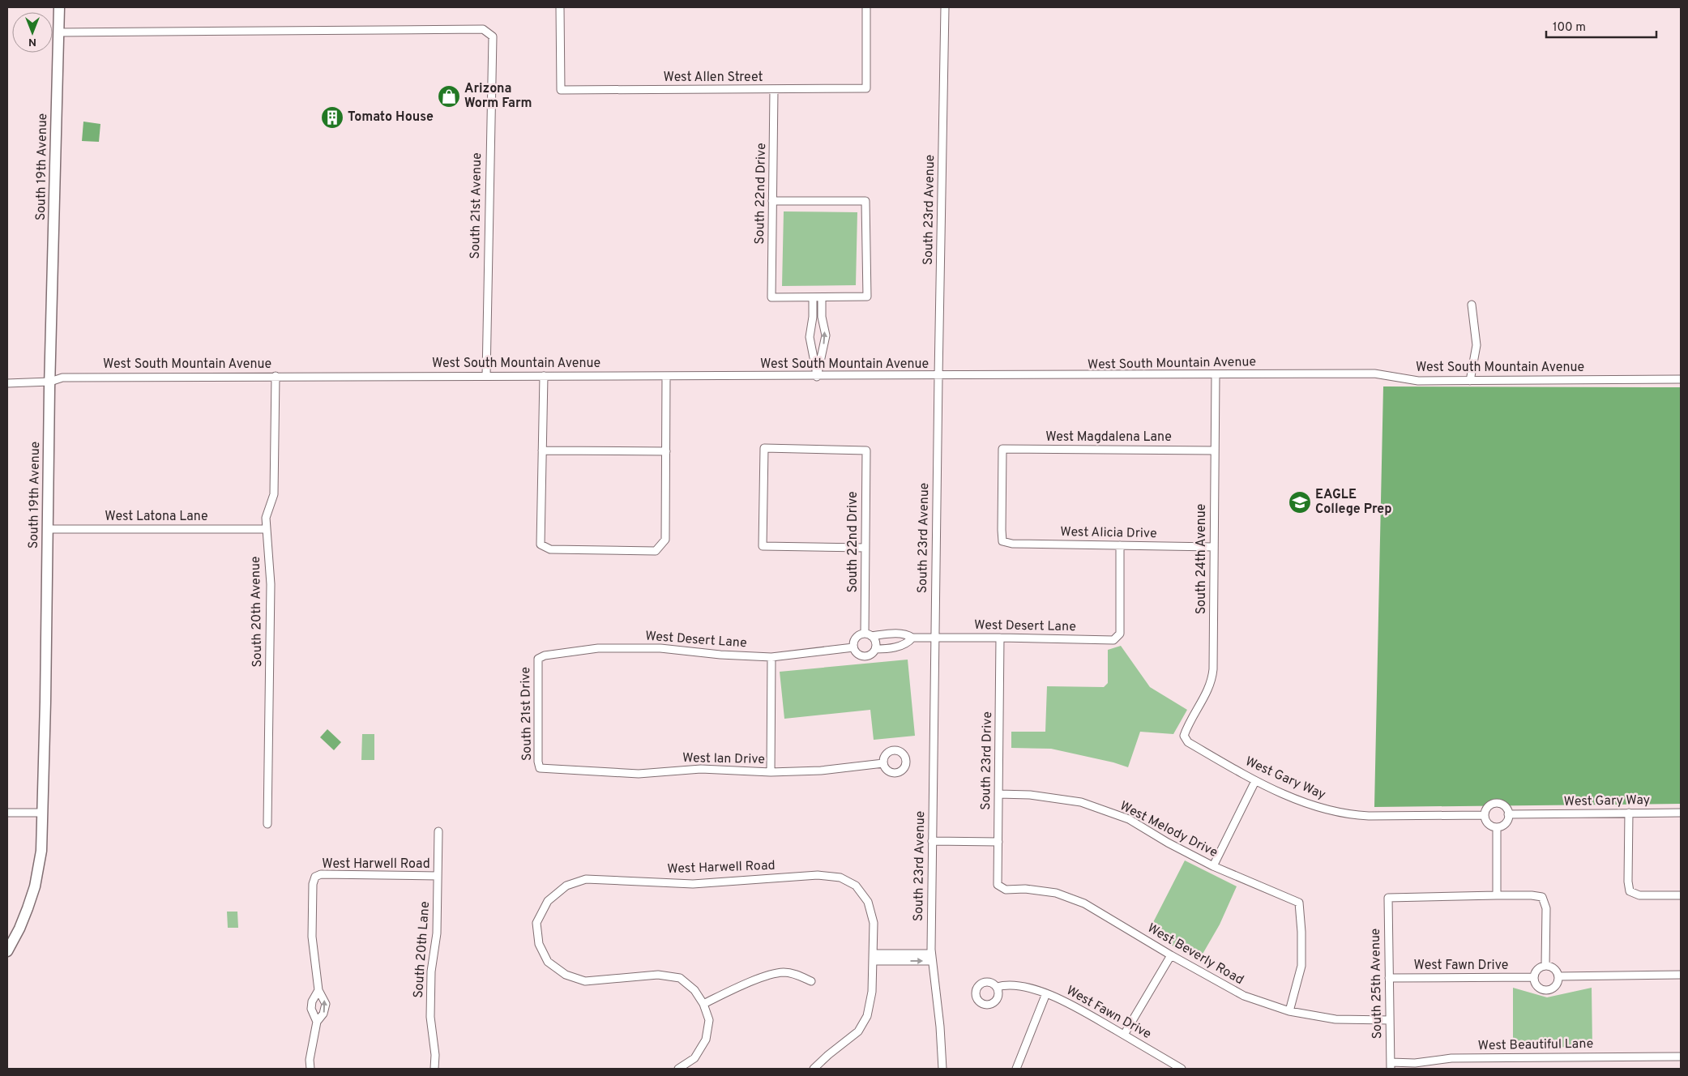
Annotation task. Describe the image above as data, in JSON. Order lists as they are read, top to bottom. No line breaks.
{"streets":{"main road":["South 19th Avenue"],"street":["West Allen Street","South 22nd Drive","South 21st Avenue","South 23rd Avenue","West South Mountain Avenue","West Magdalena Lane","West Latona Lane","West Alicia Drive","South 24th Avenue","South 20th Avenue","West Desert Lane","South 21st Drive","West Ian Drive","South 23rd Drive","West Gary Way","West Melody Drive","West Harwell Road","South 20th Lane","West Beverly Road","West Fawn Drive","South 25th Avenue","West Beautiful Lane"]},"crossings":[["West Allen Street","South 22nd Drive"],["South 19th Avenue","South 21st Avenue"],["South 19th Avenue","West South Mountain Avenue"],["South 19th Avenue","West Latona Lane"],["South 22nd Drive","West Desert Lane"],["South 21st Avenue","West South Mountain Avenue"],["South 23rd Avenue","West South Mountain Avenue"],["South 23rd Avenue","West Desert Lane"],["West South Mountain Avenue","South 24th Avenue"],["West South Mountain Avenue","South 20th Avenue"],["West Magdalena Lane","West Alicia Drive"],["West Magdalena Lane","South 24th Avenue"],["West Latona Lane","South 20th Avenue"],["West Alicia Drive","South 24th Avenue"],["West Alicia Drive","West Desert Lane"],["South 24th Avenue","West Gary Way"],["West Desert Lane","South 21st Drive"],["West Desert Lane","South 23rd Drive"],["South 21st Drive","West Ian Drive"],["South 23rd Drive","West Melody Drive"],["South 23rd Drive","West Beverly Road"],["West Melody Drive","West Beverly Road"],["West Harwell Road","South 20th Lane"],["West Beverly Road","South 25th Avenue"],["West Fawn Drive","South 25th Avenue"],["South 25th Avenue","West Beautiful Lane"]],"places":{"shop":["Arizona Worm Farm"],"building":["Tomato House"],"school or university":["EAGLE College Prep"]},"scale_bar":"100 m","north":"bottom"}
